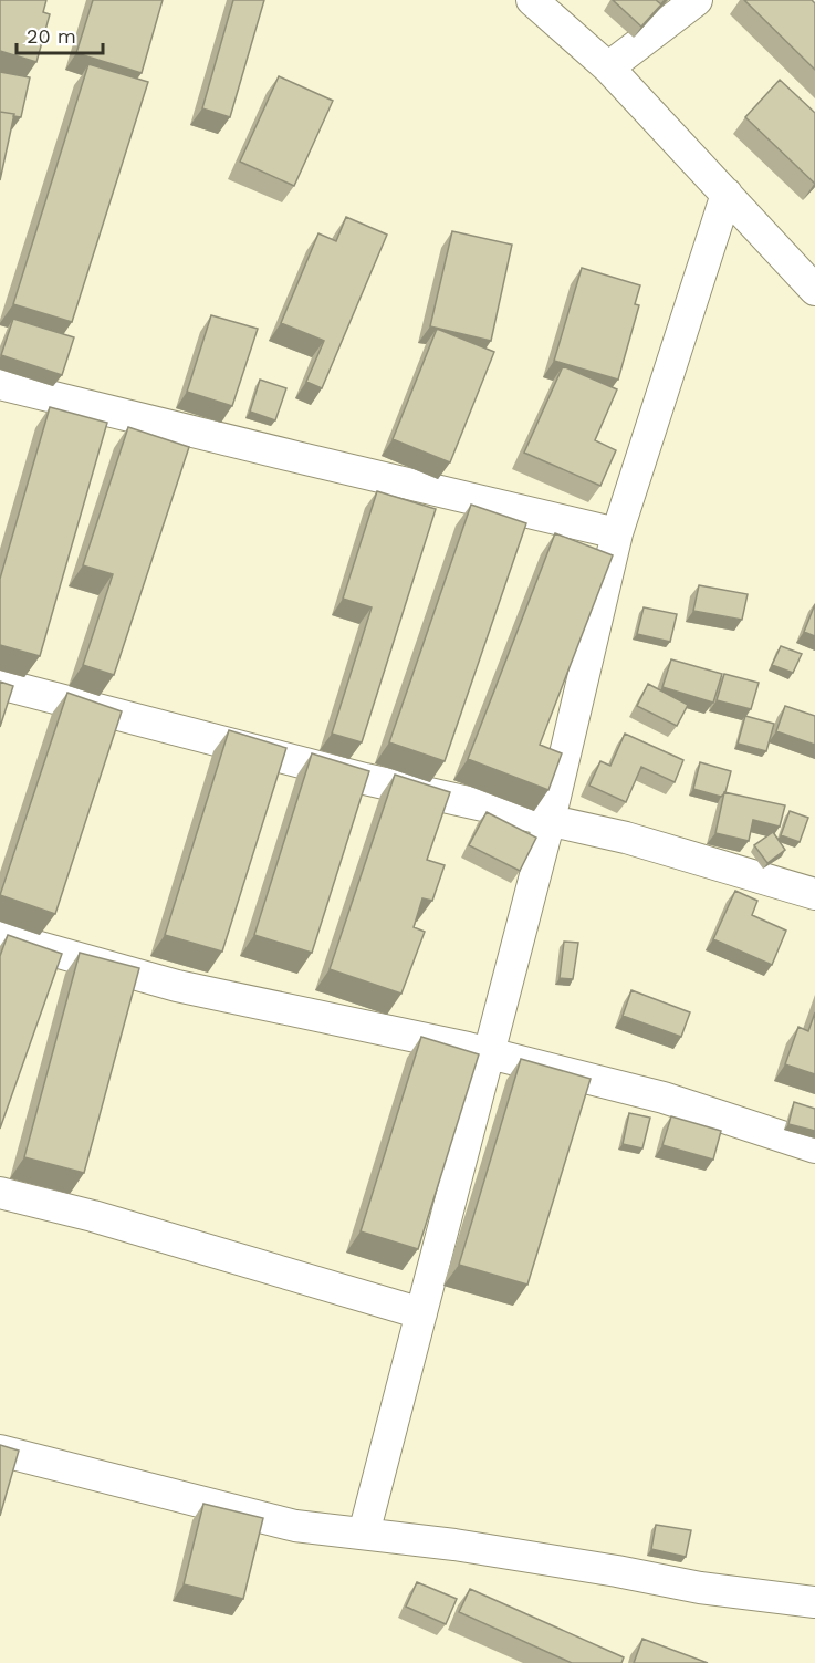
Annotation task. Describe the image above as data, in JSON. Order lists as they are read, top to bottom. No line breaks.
{"scale_bar":"20 m"}
